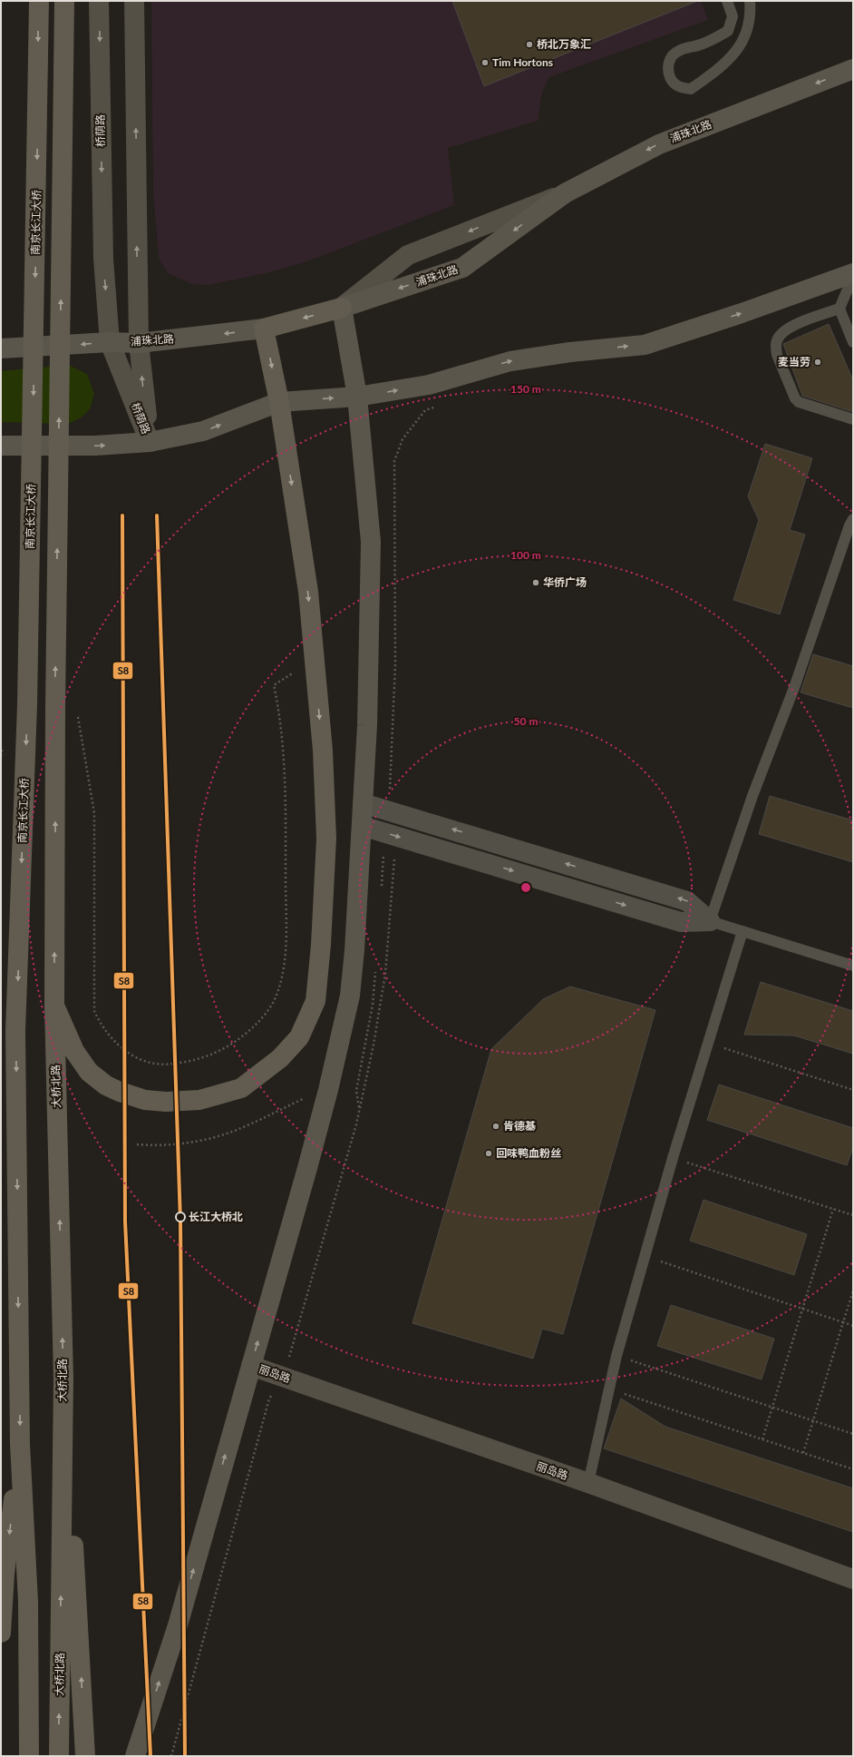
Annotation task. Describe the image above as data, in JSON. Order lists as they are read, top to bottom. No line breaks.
{"streets":{"highway":["浦珠北路","南京长江大桥","大桥北路"],"street":["桥荫路","丽岛路"]},"crossings":[["桥荫路","浦珠北路"]],"places":["桥北万象汇","Tim Hortons","麦当劳","华侨广场","肯德基","回味鸭血粉丝","长江大桥北"],"lines":["transit line S8"],"rings":["150 m","100 m","50 m"]}
